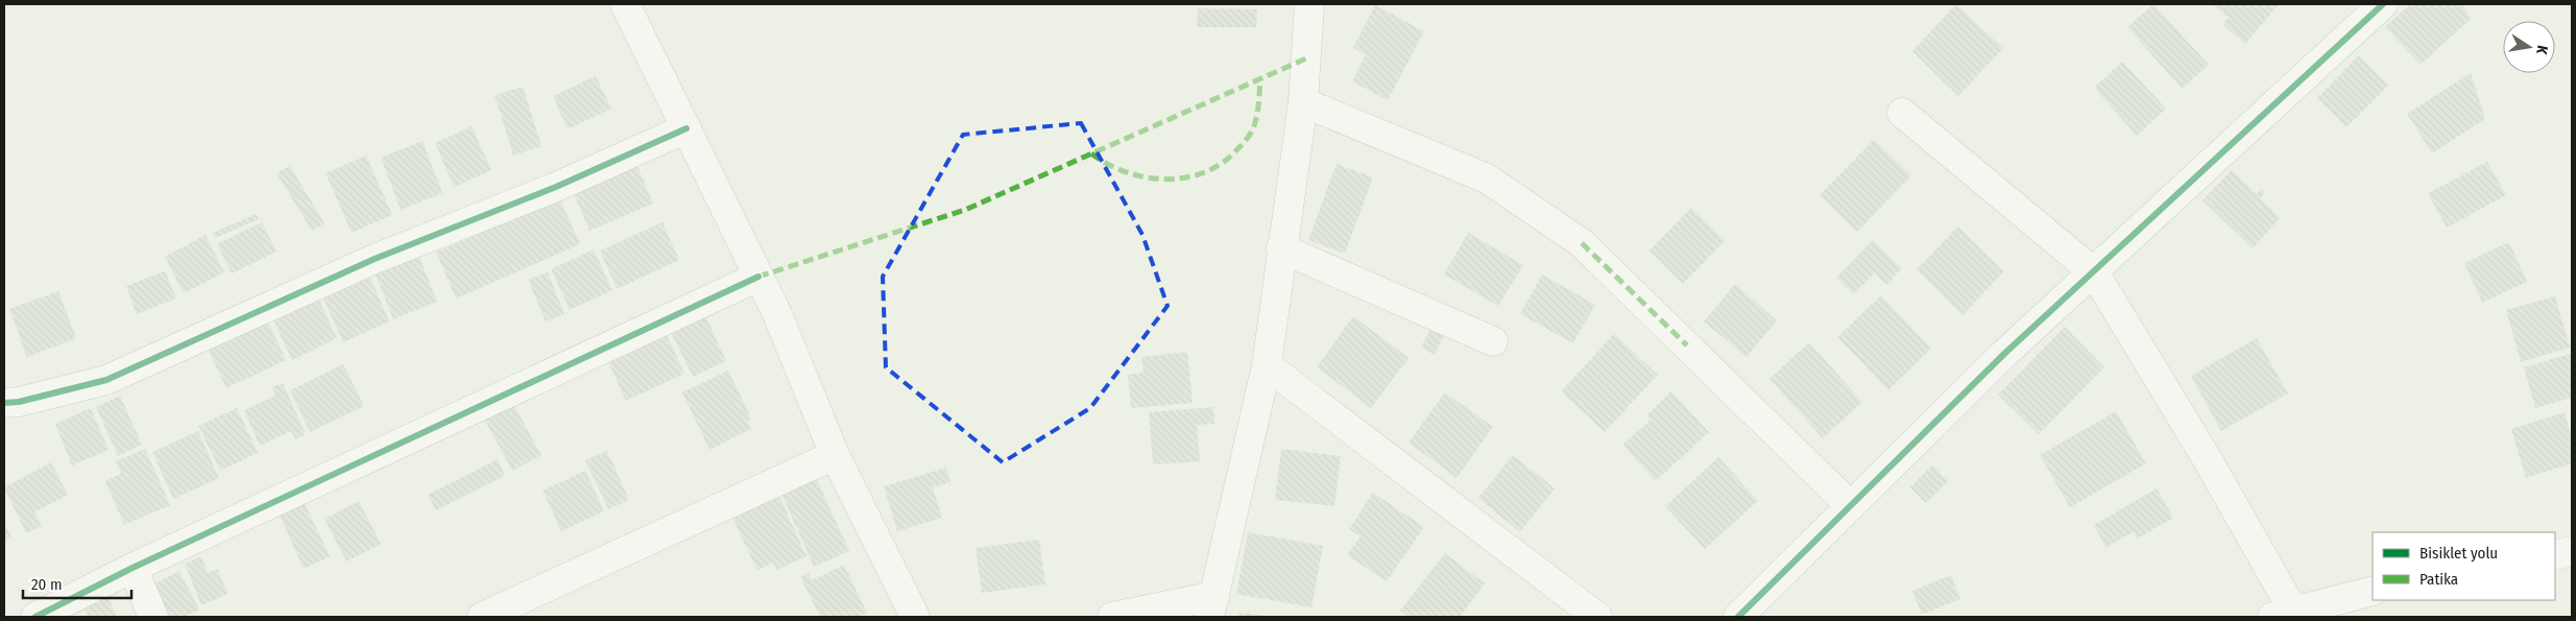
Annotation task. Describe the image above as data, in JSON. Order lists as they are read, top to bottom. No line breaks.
{"legend":["Bisiklet yolu","Patika"],"scale_bar":"20 m","north":"right"}
